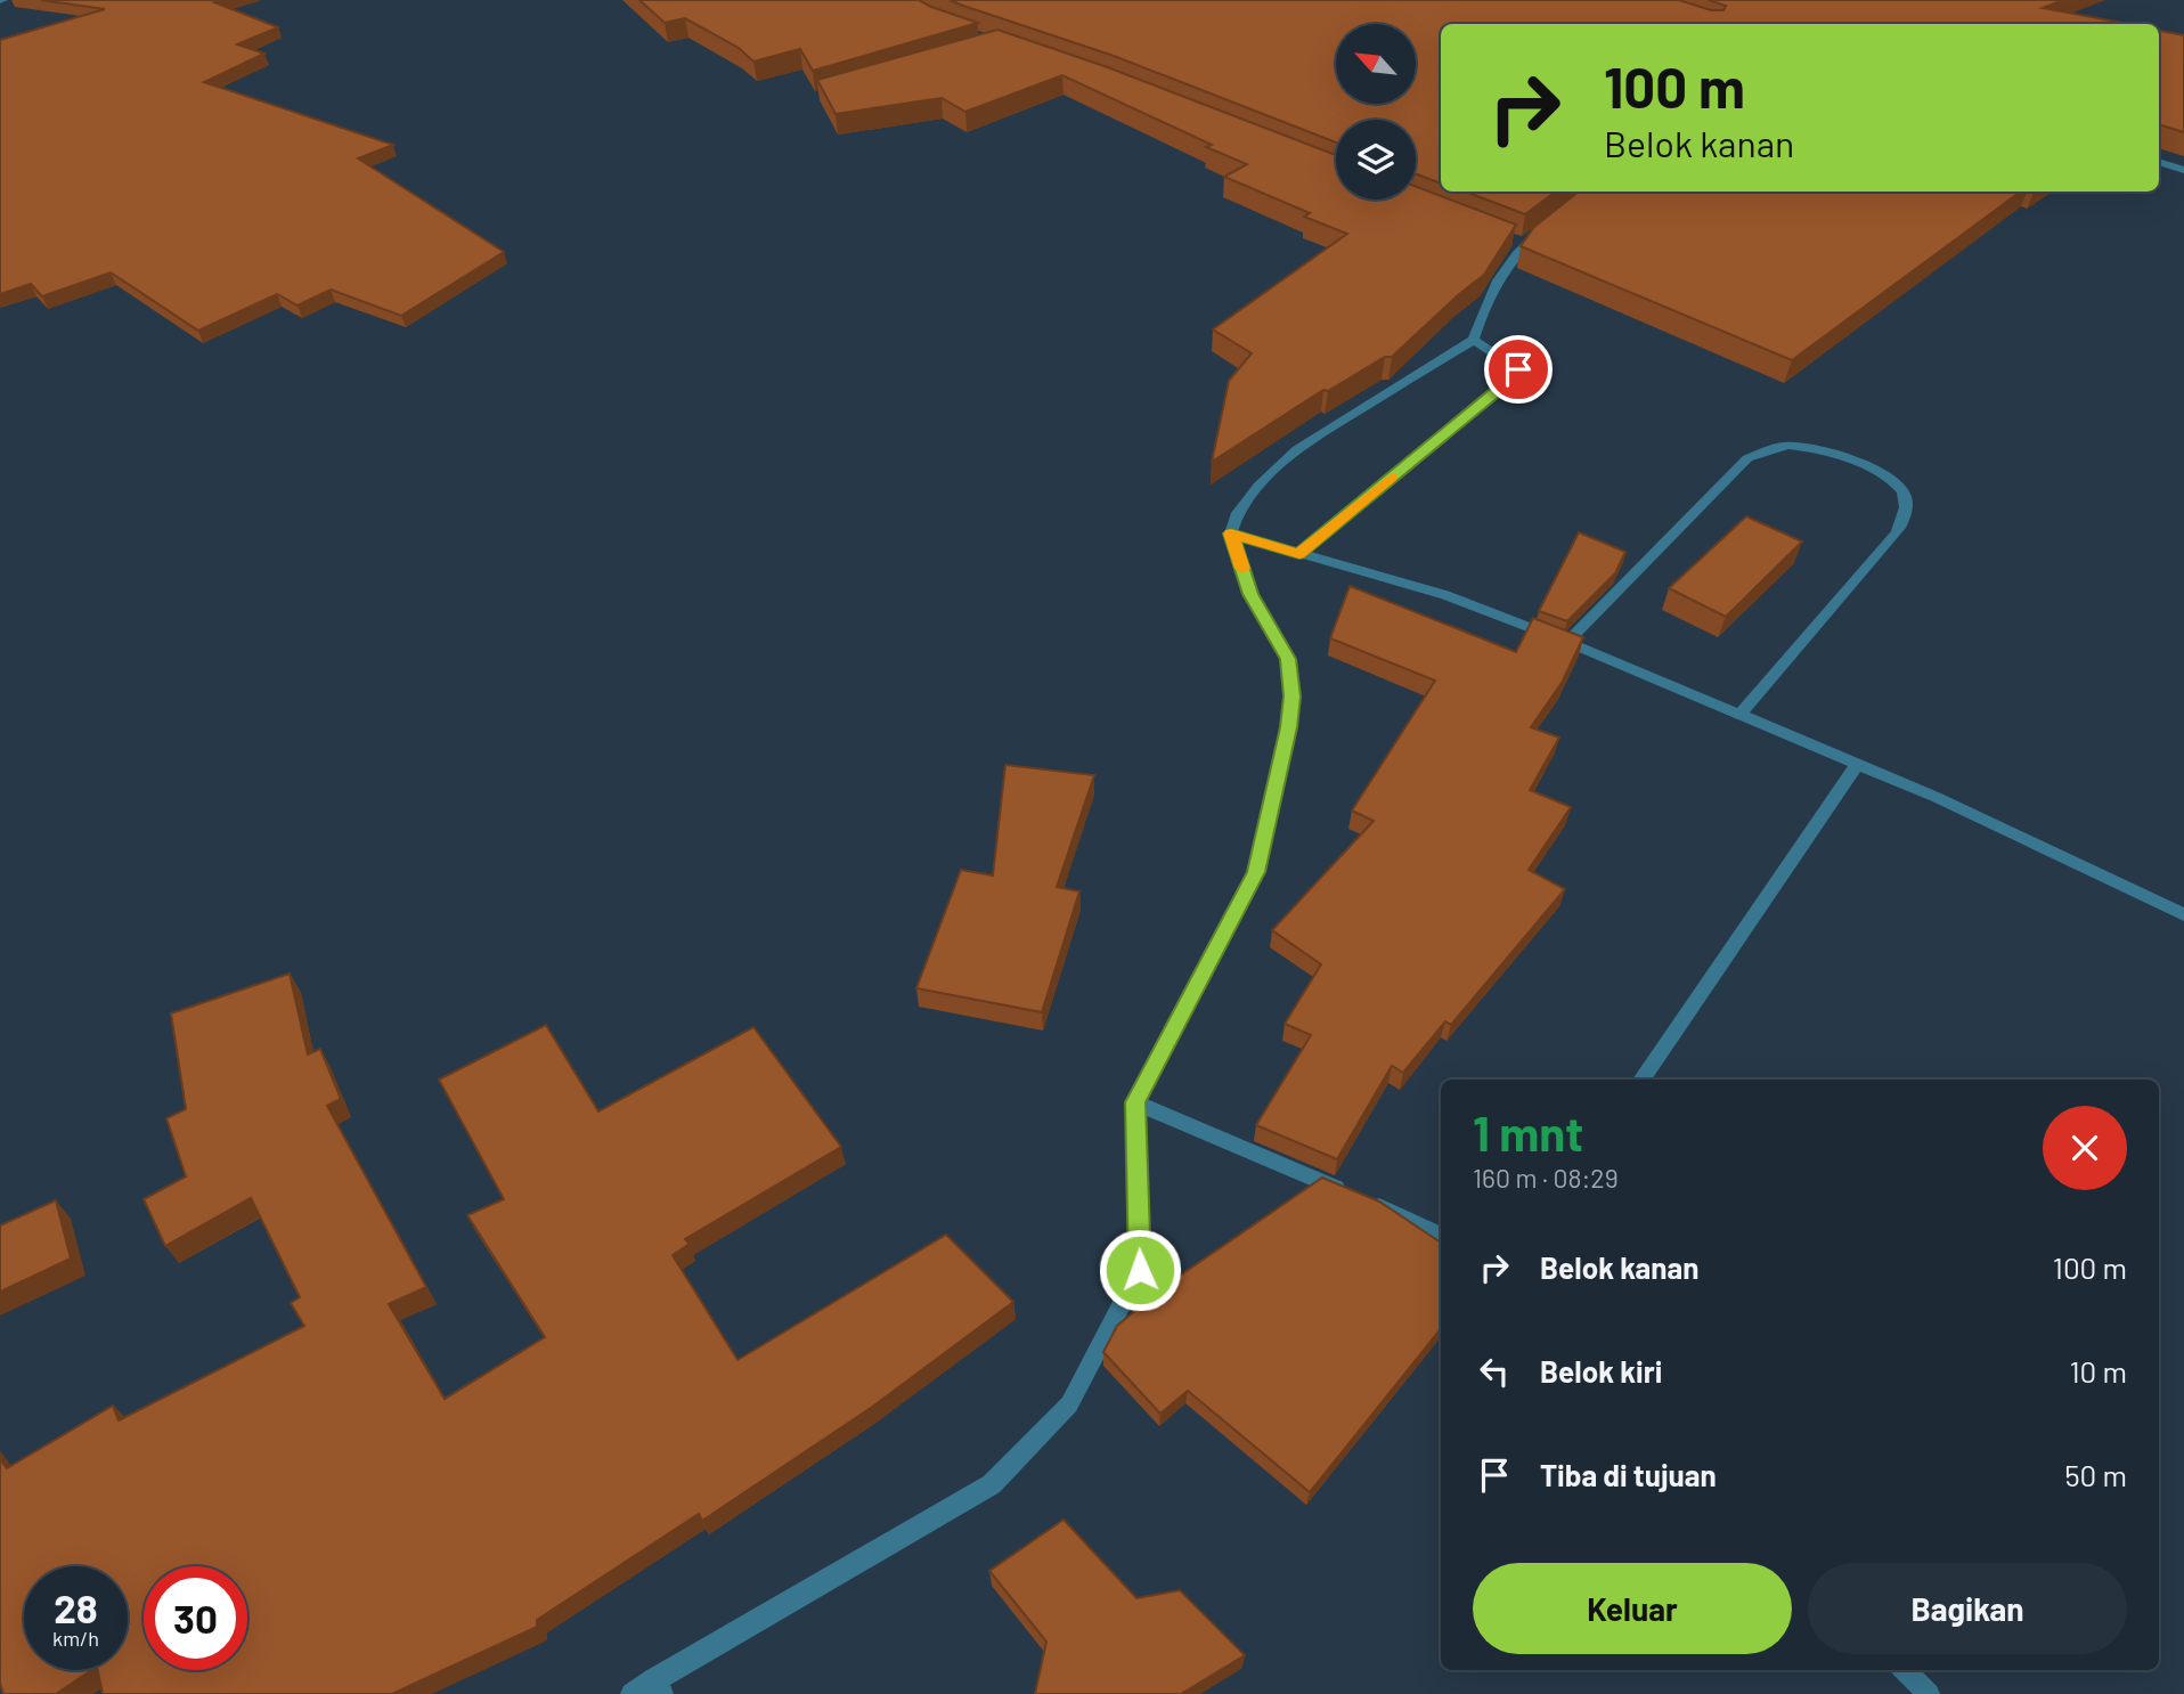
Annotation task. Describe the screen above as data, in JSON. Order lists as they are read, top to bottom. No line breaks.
{"north":"top left","page":{"turn":["100 m","Belok kanan"],"heading":["1 mnt","160 m · 08:29"],"list":[{"name":"Belok kanan","value":"100 m"},{"name":"Belok kiri","value":"10 m"},{"name":"Tiba di tujuan","value":"50 m"}],"buttons":["Keluar","Bagikan"],"speed":"28 km/h","limit":"30"}}
